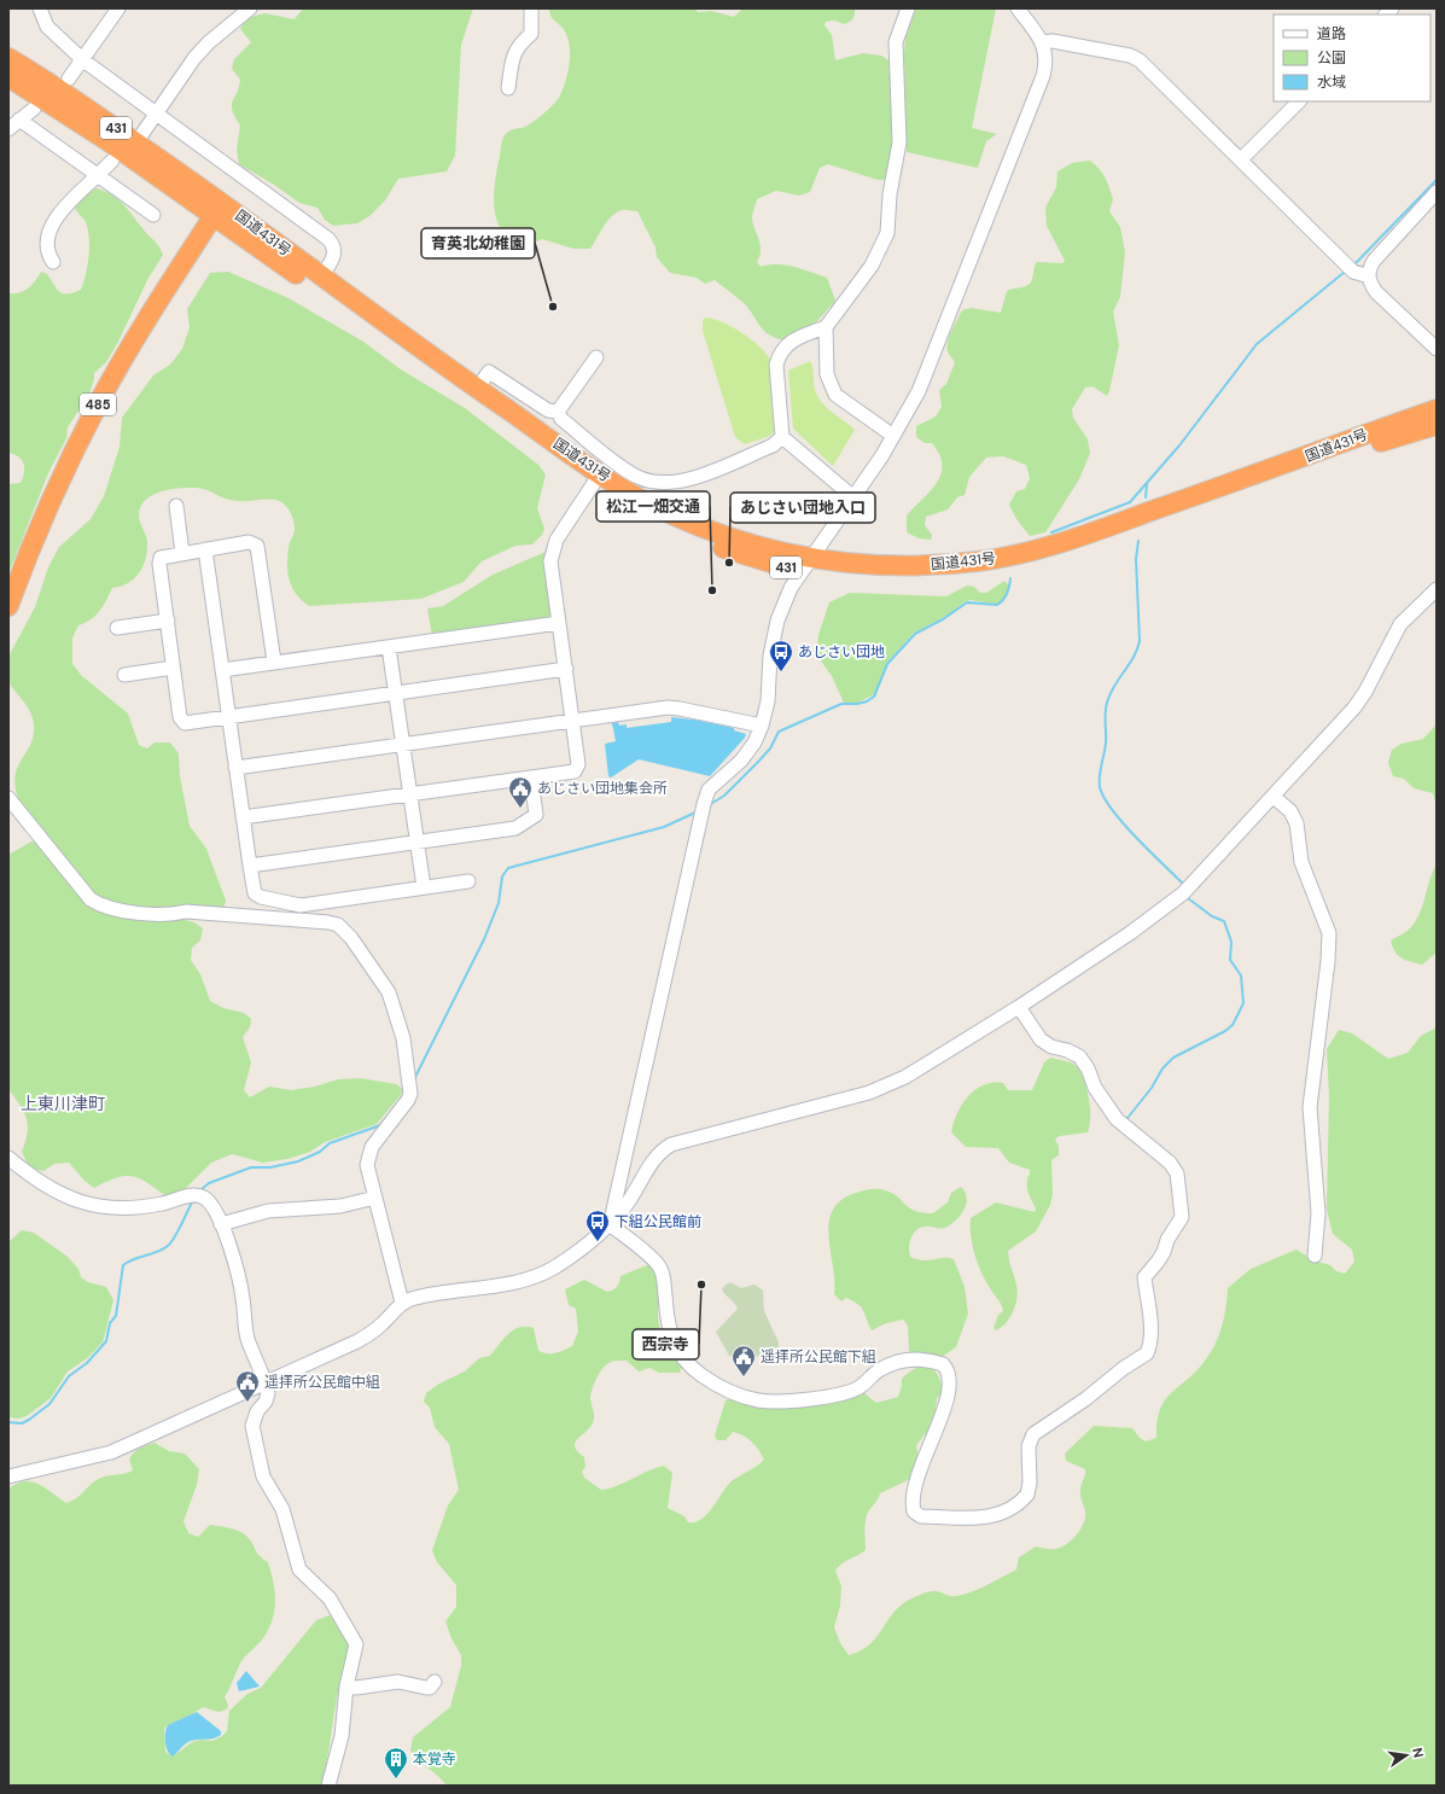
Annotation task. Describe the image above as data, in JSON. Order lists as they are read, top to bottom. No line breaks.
{"streets":{"highway":["431","国道431号","485"]},"crossings":[["国道431号","485"]],"districts":["上東川津町"],"places":{"other":["育英北幼稚園","あじさい団地入口","松江一畑交通","西宗寺"],"bus stop":["あじさい団地","下組公民館前"],"public building":["あじさい団地集会所","遥拝所公民館下組","遥拝所公民館中組"],"building":["本覚寺"]},"legend":["道路","公園","水域"],"north":"right"}
